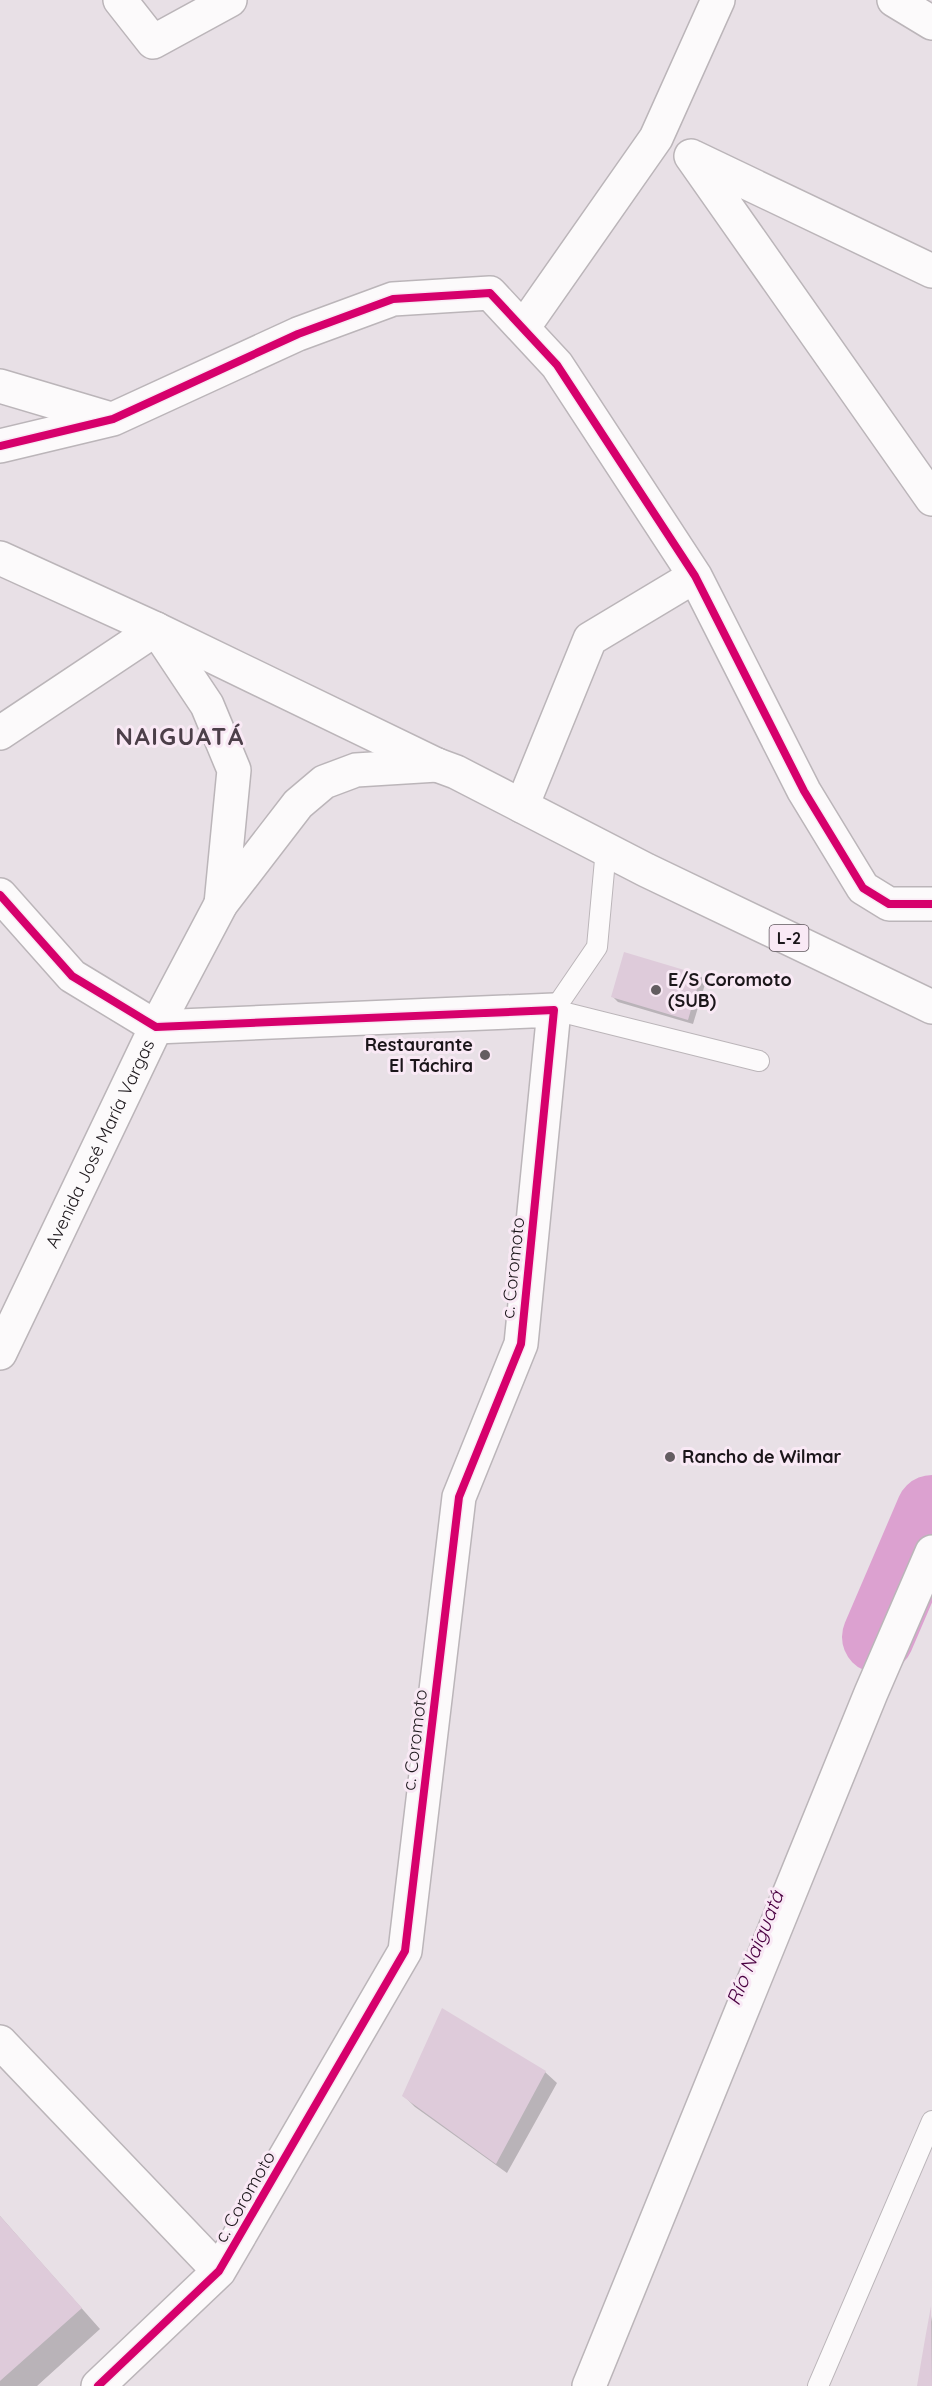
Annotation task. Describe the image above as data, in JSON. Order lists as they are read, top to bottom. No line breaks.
{"streets":{"street":["L-2","Avenida José María Vargas","c. Coromoto"]},"crossings":[["L-2","Avenida José María Vargas"]],"districts":["NAIGUATÁ"],"water":["Río Naiguatá"],"places":["E/S Coromoto (SUB)","Restaurante El Táchira","Rancho de Wilmar"]}
